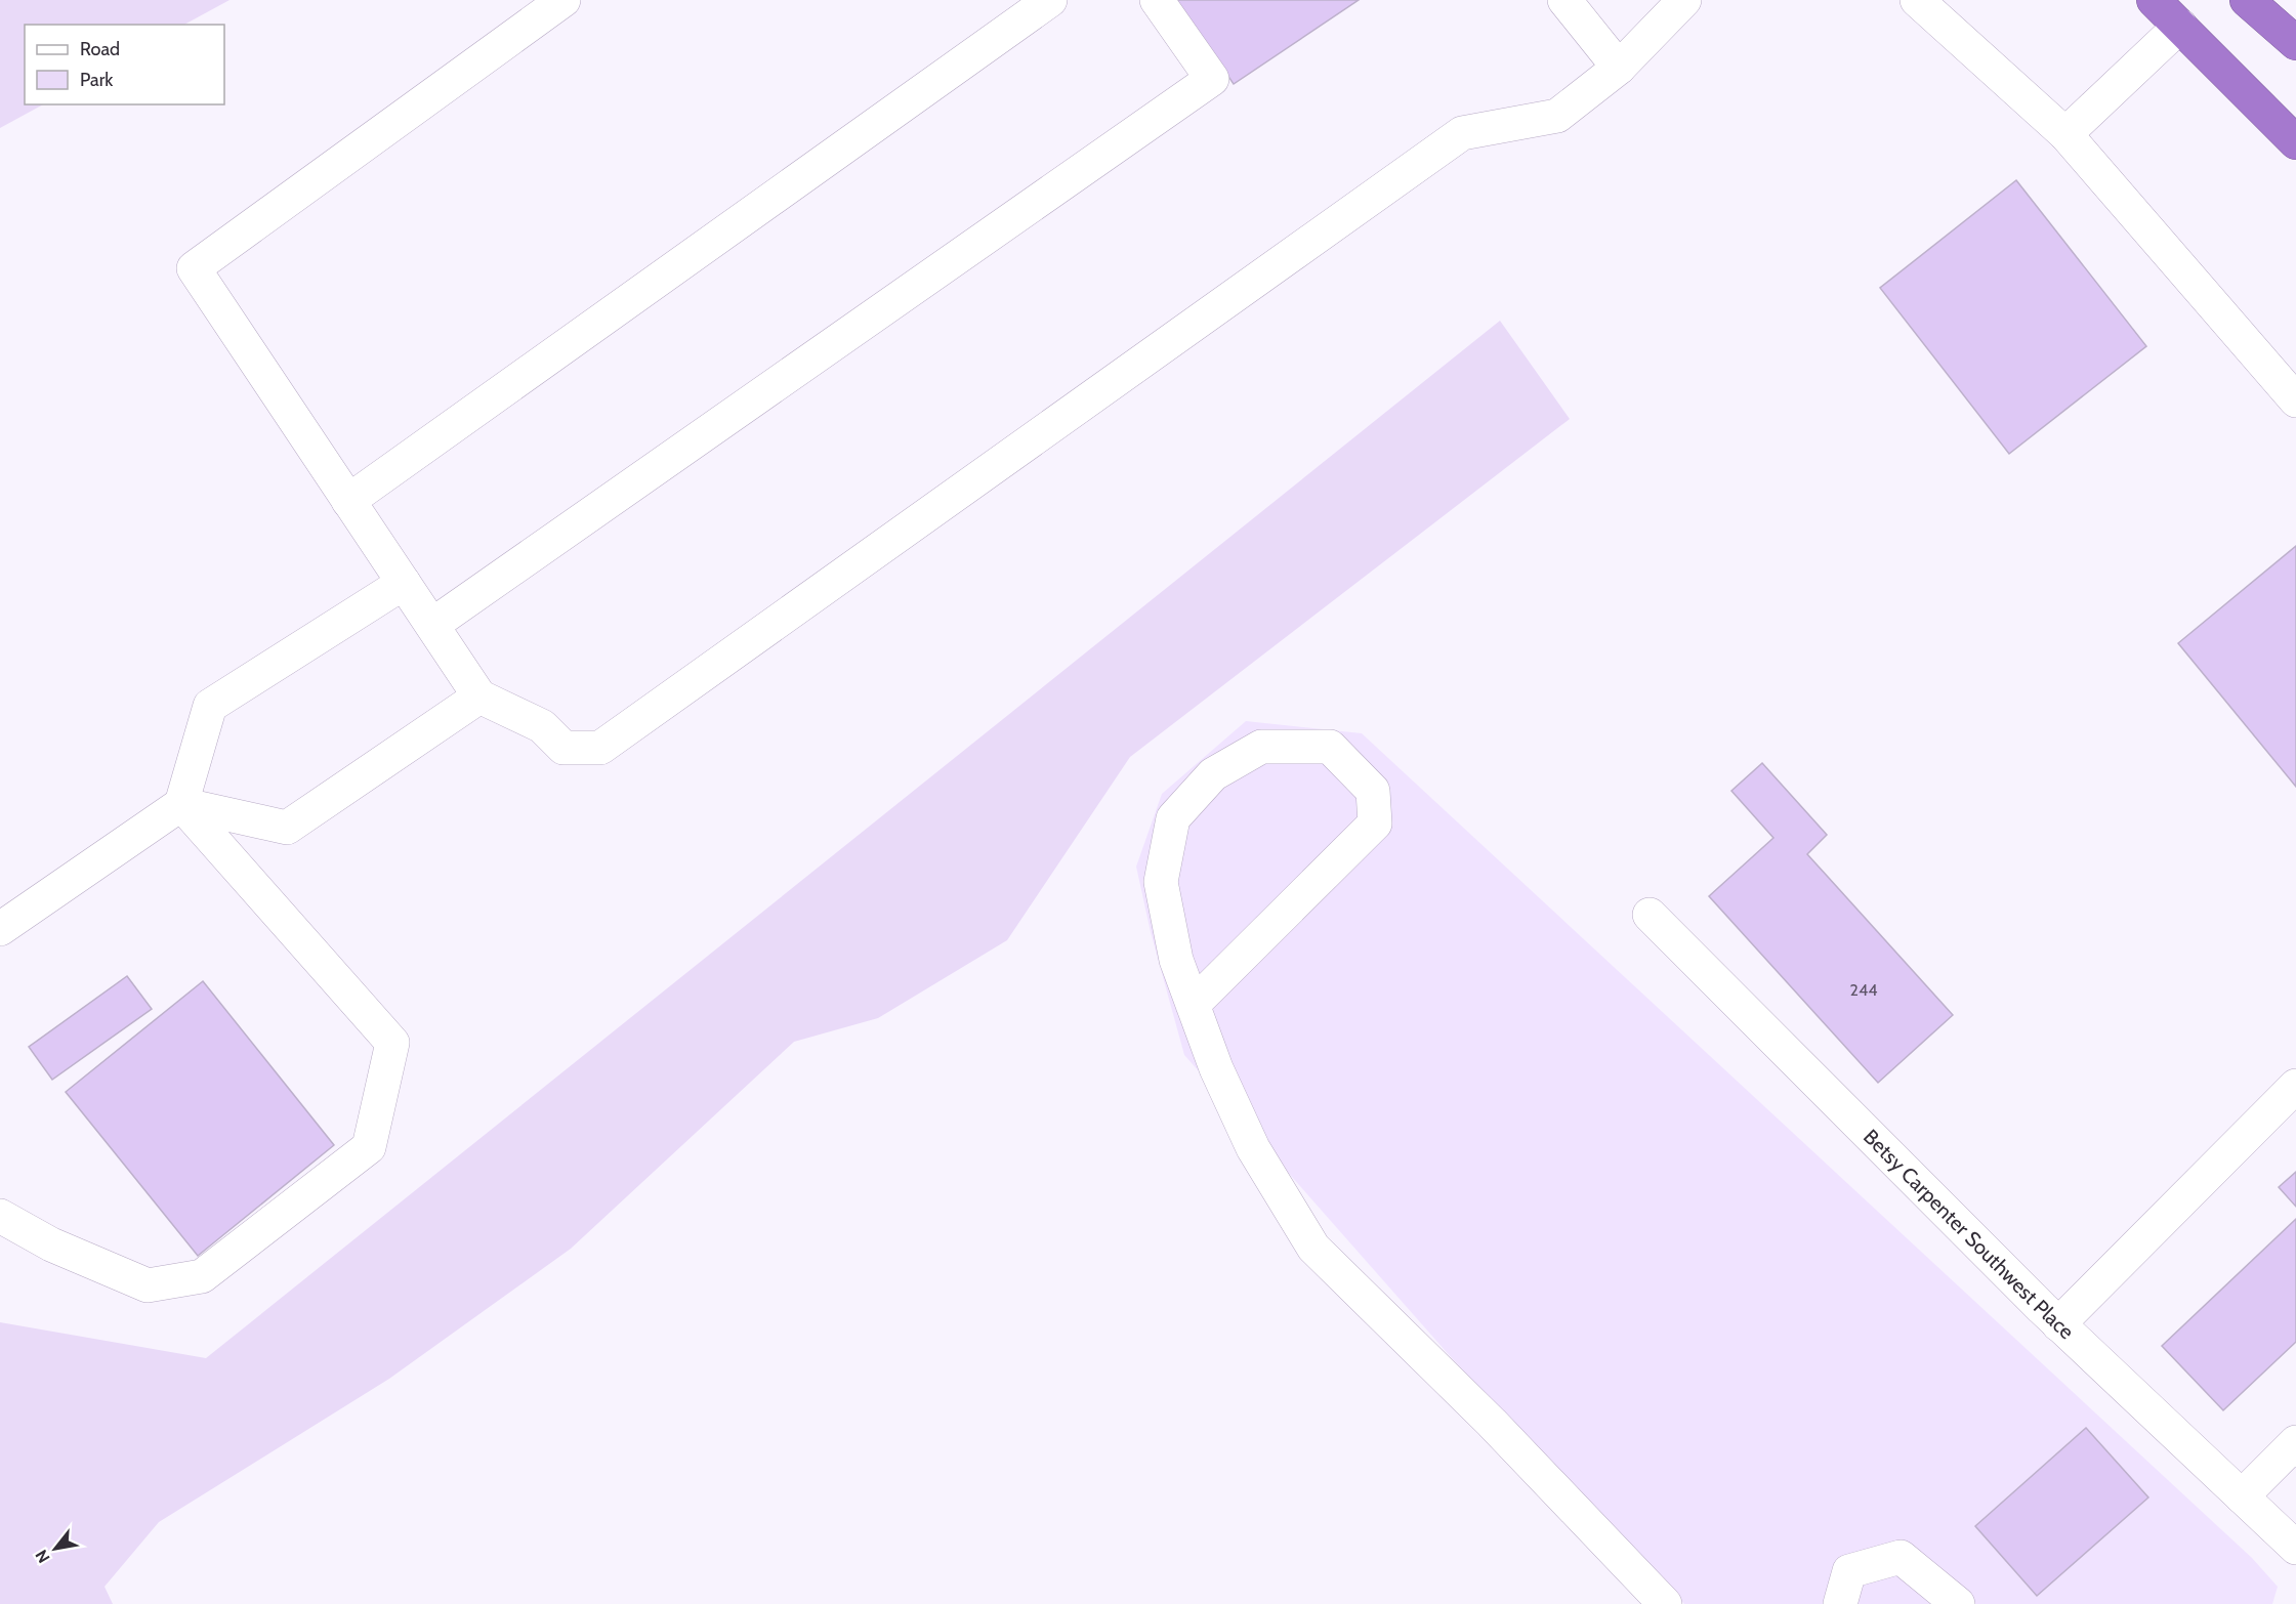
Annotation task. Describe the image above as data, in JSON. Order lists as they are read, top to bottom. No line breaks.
{"streets":{"street":["Betsy Carpenter Southwest Place"]},"house_numbers":["244"],"legend":["Road","Park"],"north":"bottom left"}
